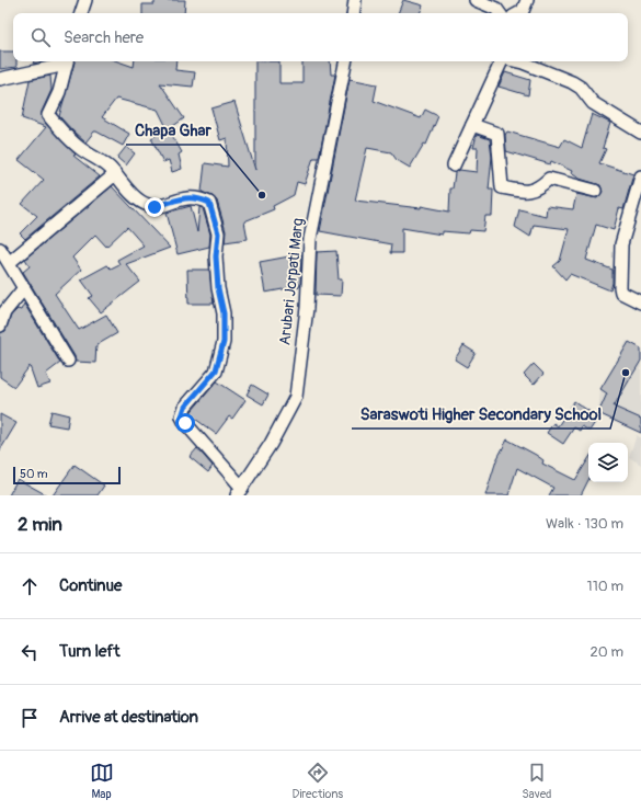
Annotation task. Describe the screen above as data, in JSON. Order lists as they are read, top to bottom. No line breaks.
{"streets":{"street":["Arubari Jorpati Marg"]},"places":["Chapa Ghar","Saraswoti Higher Secondary School"],"scale_bar":"50 m","page":{"search":"Search here","scale":"50 m","heading":["2 min","Walk · 130 m"],"list":[["Continue","110 m"],["Turn left","20 m"],"Arrive at destination"],"nav":["Map","Directions","Saved"]}}
